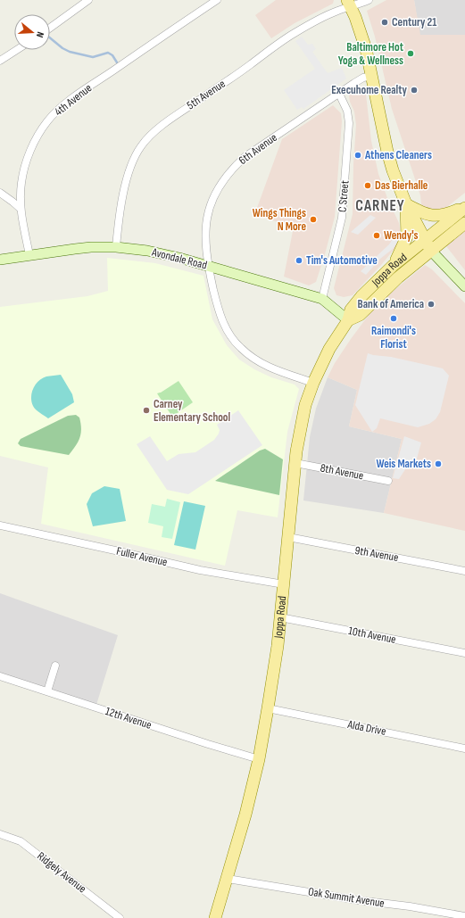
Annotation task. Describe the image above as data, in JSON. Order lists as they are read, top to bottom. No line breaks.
{"streets":{"main road":["Joppa Road"],"street":["5th Avenue","4th Avenue","6th Avenue","C Street","Avondale Road","8th Avenue","9th Avenue","Fuller Avenue","10th Avenue","12th Avenue","Alda Drive","Ridgely Avenue","Oak Summit Avenue"]},"crossings":[["5th Avenue","Avondale Road"],["4th Avenue","Avondale Road"],["6th Avenue","C Street"],["6th Avenue","Avondale Road"],["6th Avenue","Joppa Road"],["C Street","Avondale Road"],["Avondale Road","Joppa Road"],["Joppa Road","8th Avenue"],["Joppa Road","9th Avenue"],["Joppa Road","Fuller Avenue"],["Joppa Road","10th Avenue"],["Joppa Road","12th Avenue"],["Joppa Road","Alda Drive"],["Joppa Road","Oak Summit Avenue"]],"districts":["CARNEY"],"places":["Century 21","Baltimore Hot Yoga & Wellness","Execuhome Realty","Athens Cleaners","Das Bierhalle","Wings Things N More","Wendy's","Tim's Automotive","Bank of America","Raimondi's Florist","Carney Elementary School","Weis Markets"],"north":"right"}
